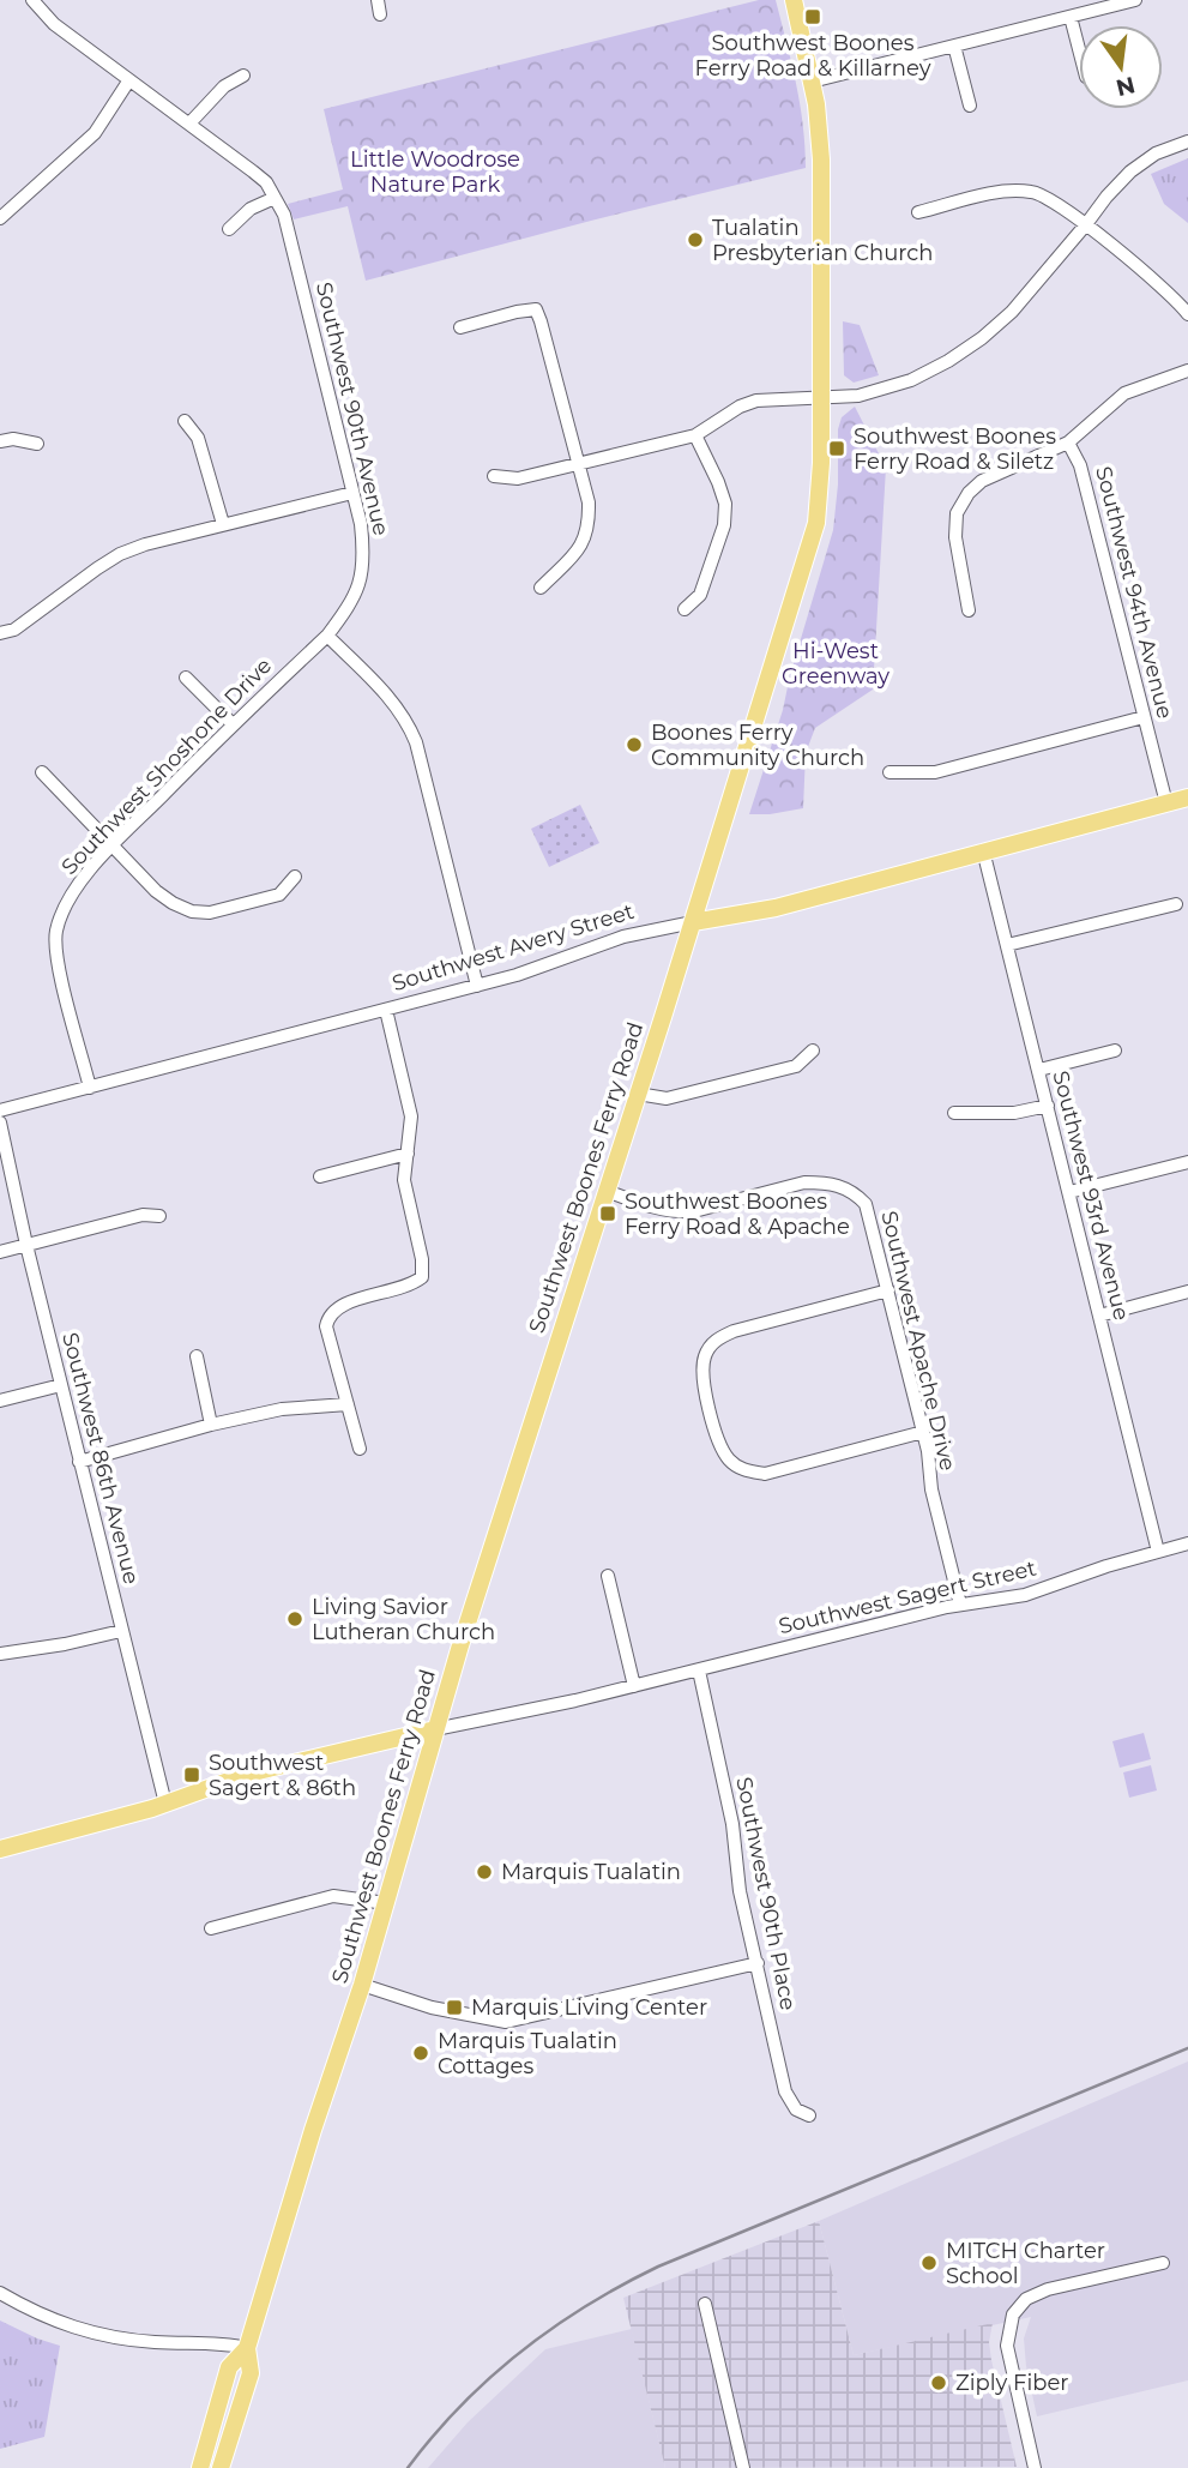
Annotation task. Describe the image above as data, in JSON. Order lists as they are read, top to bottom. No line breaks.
{"streets":{"main road":["Southwest Avery Street","Southwest Boones Ferry Road","Southwest Sagert Street"],"street":["Southwest 90th Avenue","Southwest 94th Avenue","Southwest Shoshone Drive","Southwest 93rd Avenue","Southwest Apache Drive","Southwest 86th Avenue","Southwest 90th Place"]},"crossings":[["Southwest 90th Avenue","Southwest Shoshone Drive"],["Southwest 94th Avenue","Southwest Avery Street"],["Southwest Shoshone Drive","Southwest Avery Street"],["Southwest Avery Street","Southwest Boones Ferry Road"],["Southwest Avery Street","Southwest 93rd Avenue"],["Southwest Boones Ferry Road","Southwest Apache Drive"],["Southwest Boones Ferry Road","Southwest Sagert Street"],["Southwest 93rd Avenue","Southwest Sagert Street"],["Southwest Apache Drive","Southwest Sagert Street"],["Southwest 86th Avenue","Southwest Sagert Street"],["Southwest Sagert Street","Southwest 90th Place"]],"parks":["Little Woodrose Nature Park","Hi-West Greenway"],"places":{"transit":["Southwest Boones Ferry Road & Killarney","Southwest Boones Ferry Road & Siletz","Southwest Boones Ferry Road & Apache","Southwest Sagert & 86th","Marquis Living Center"],"other":["Tualatin Presbyterian Church","Boones Ferry Community Church","Living Savior Lutheran Church","Marquis Tualatin","Marquis Tualatin Cottages","MITCH Charter School","Ziply Fiber"]},"north":"bottom"}
